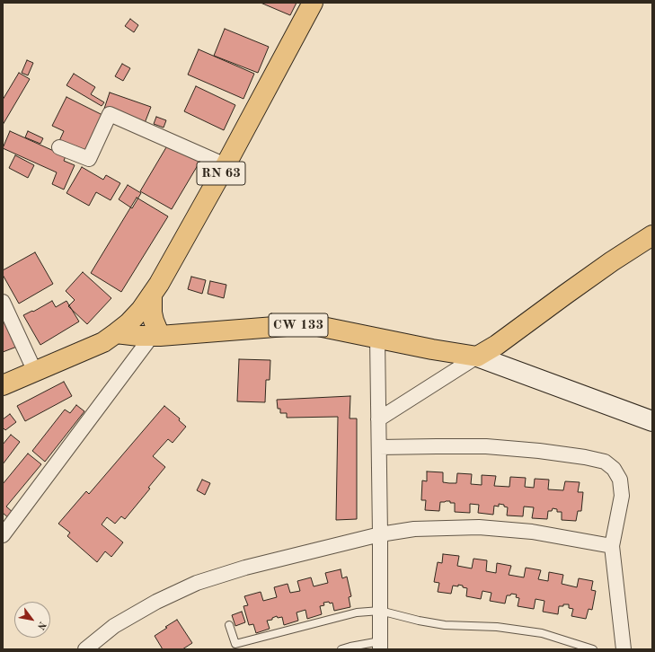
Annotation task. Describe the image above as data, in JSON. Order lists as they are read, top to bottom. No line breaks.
{"streets":{"main road":["RN 63","CW 133"]},"crossings":[["RN 63","CW 133"]],"north":"bottom right"}
